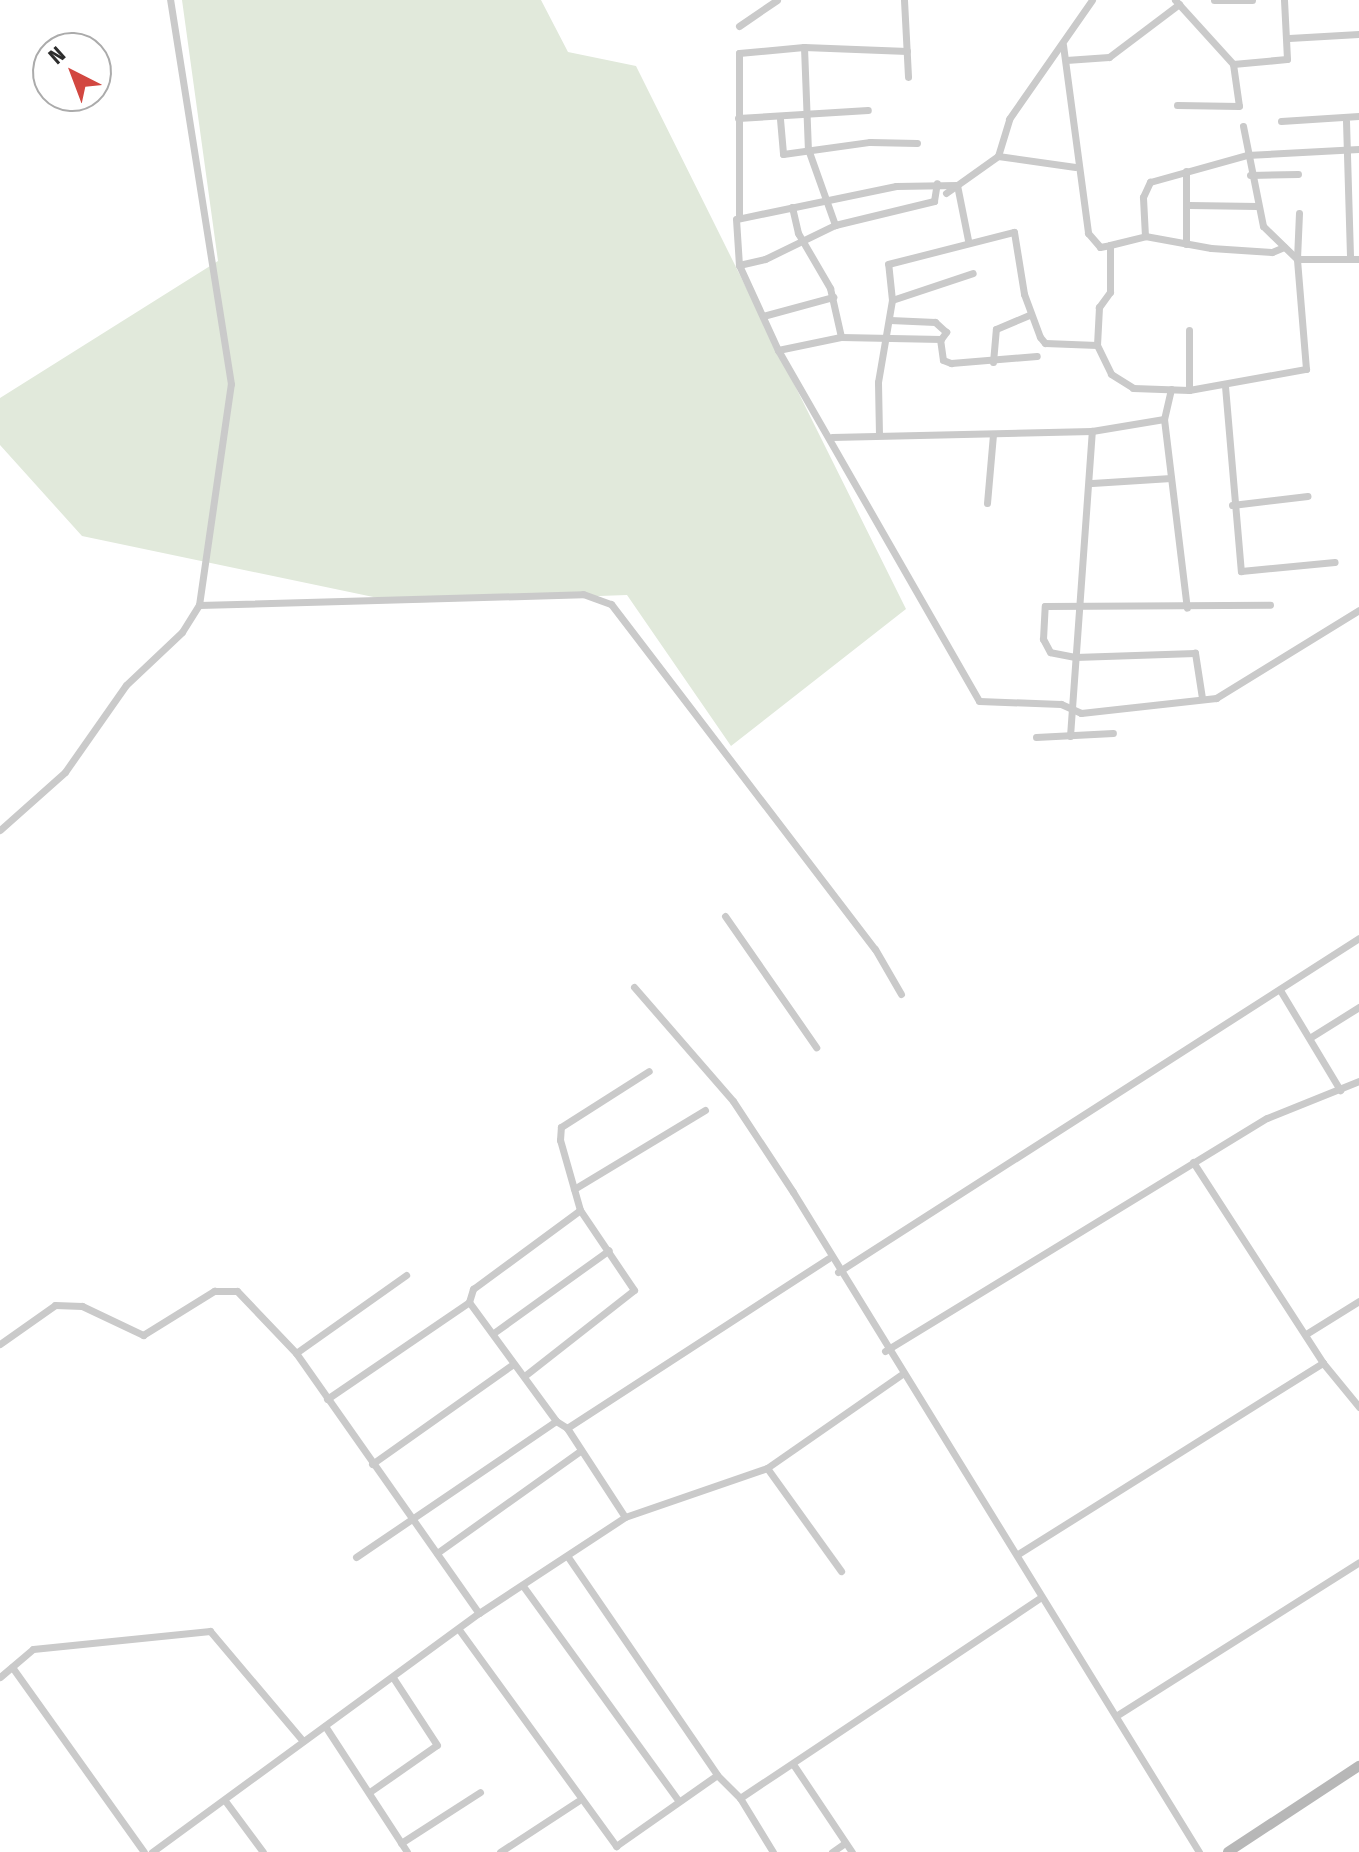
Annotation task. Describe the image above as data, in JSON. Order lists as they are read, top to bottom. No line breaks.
{"north":"top left"}
